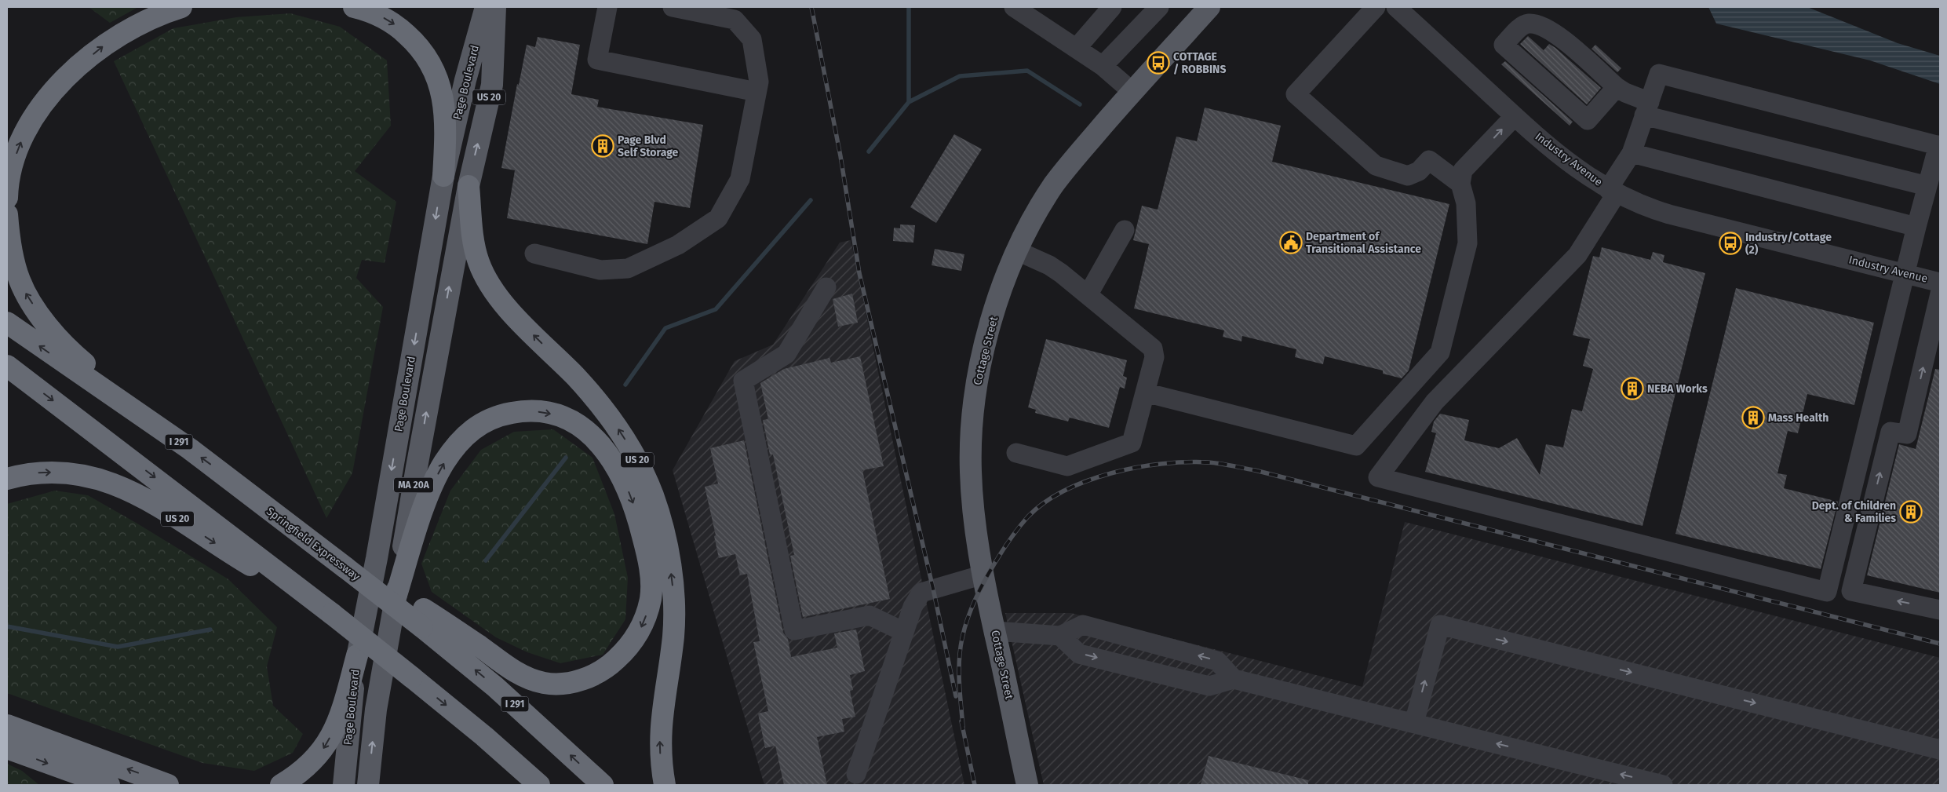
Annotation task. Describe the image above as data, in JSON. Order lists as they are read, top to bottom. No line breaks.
{"streets":{"highway":["US 20","I 291","Springfield Expressway"],"main road":["Page Boulevard","Cottage Street","MA 20A"],"street":["Industry Avenue"]},"crossings":[["Page Boulevard","US 20"]],"places":{"bus stop":["COTTAGE / ROBBINS","Industry/Cottage (2)"],"building":["Page Blvd Self Storage","NEBA Works","Mass Health","Dept. of Children & Families"],"public building":["Department of Transitional Assistance"]}}
